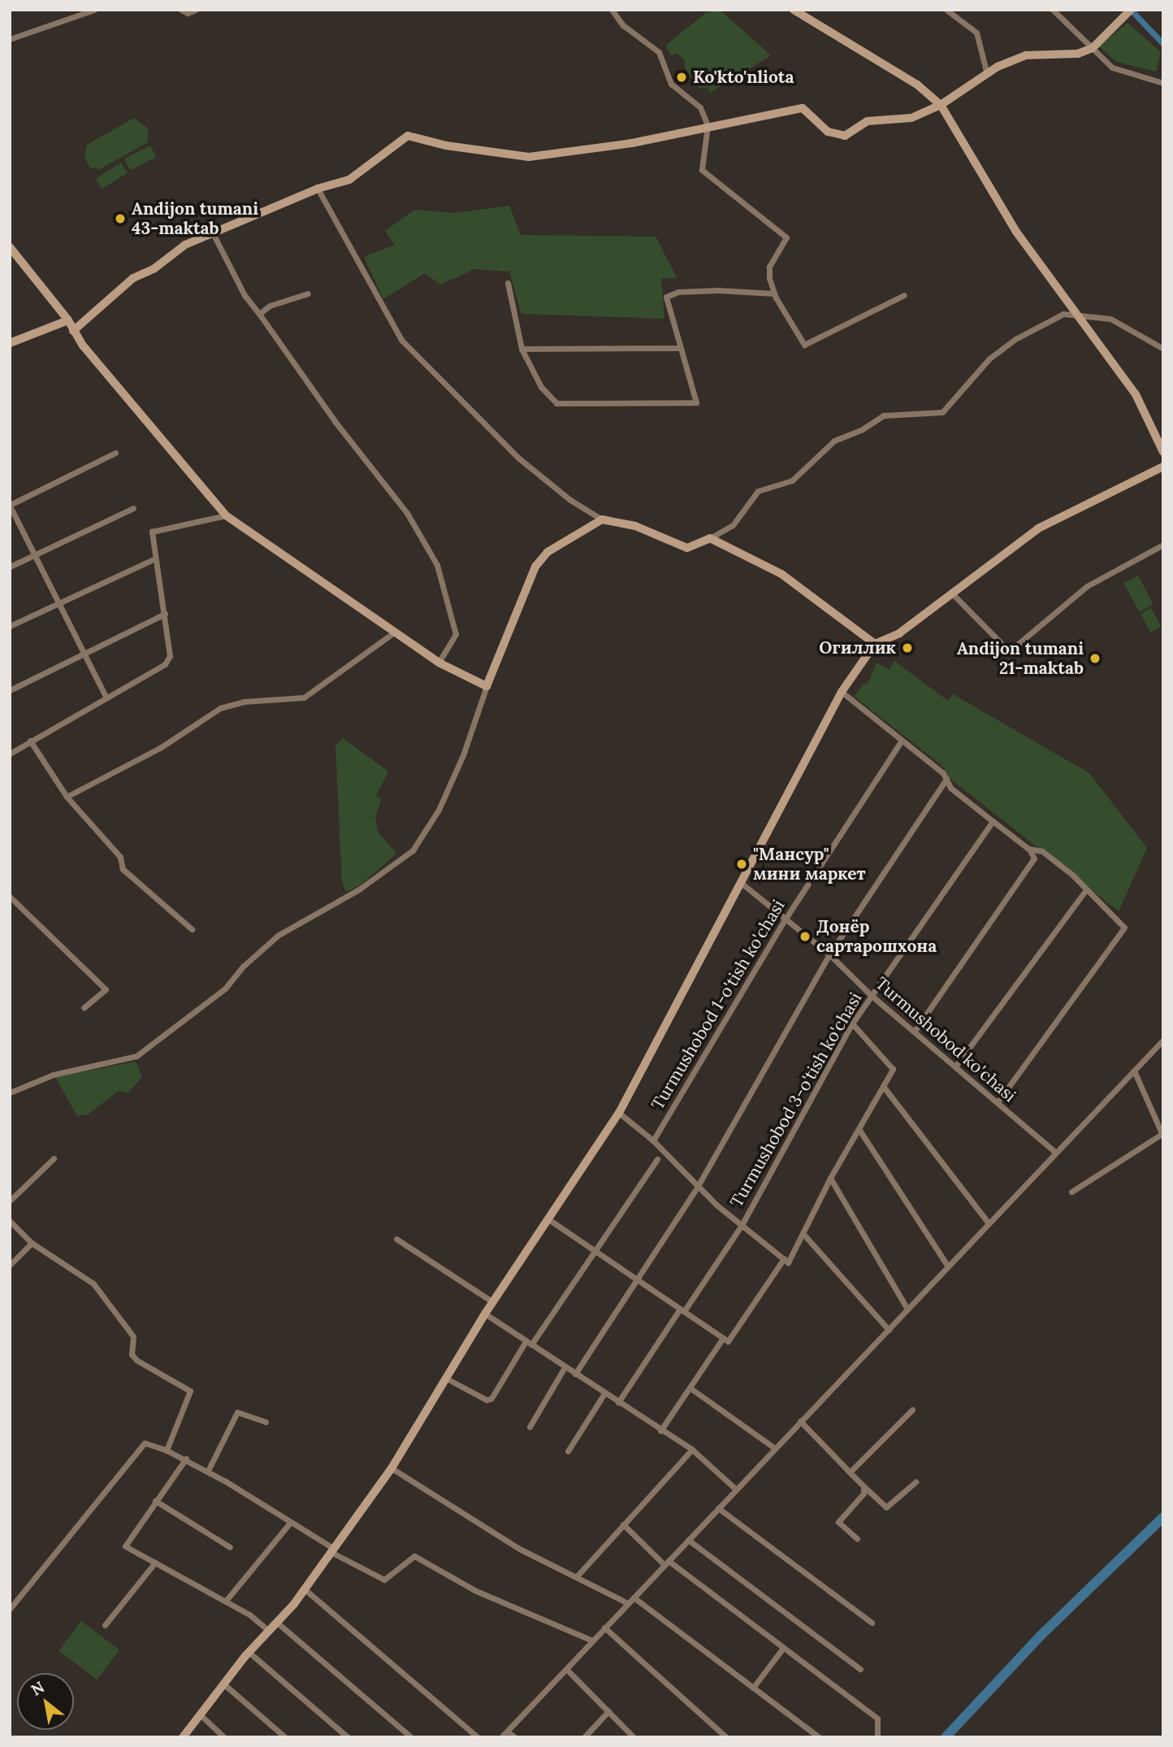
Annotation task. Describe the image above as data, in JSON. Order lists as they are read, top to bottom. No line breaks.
{"streets":{"street":["Turmushobod 1-o'tish ko'chasi","Turmushobod ko'chasi","Turmushobod 3-o'tish ko'chasi"]},"crossings":[["Turmushobod 1-o'tish ko'chasi","Turmushobod ko'chasi"],["Turmushobod ko'chasi","Turmushobod 3-o'tish ko'chasi"]],"places":["Ko'kto'nliota","Andijon tumani 43-maktab","Огиллик","Andijon tumani 21-maktab","\"Мансур\" мини маркет","Донёр сартарошхона"],"north":"top left"}
